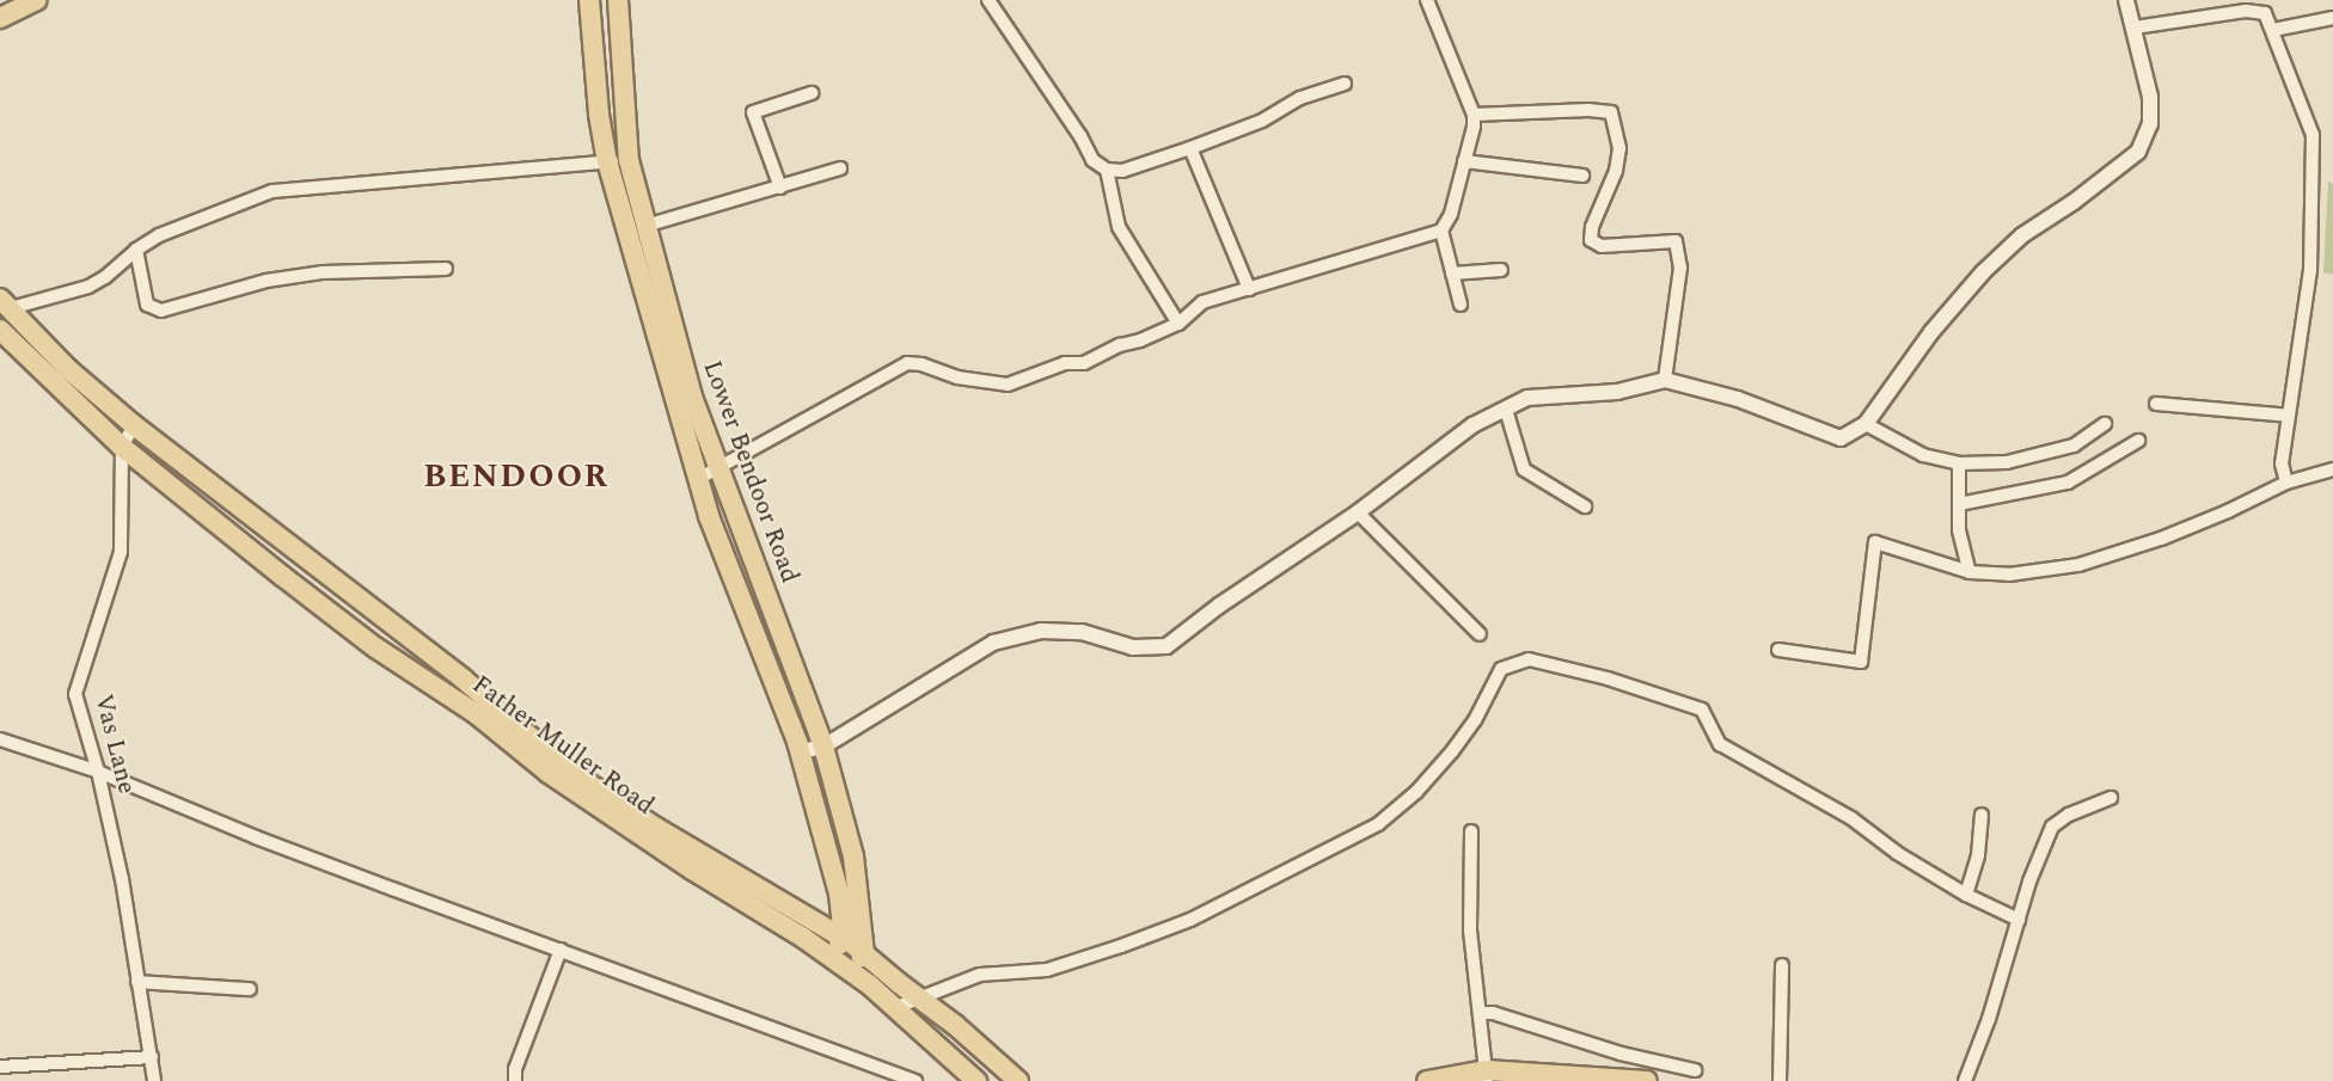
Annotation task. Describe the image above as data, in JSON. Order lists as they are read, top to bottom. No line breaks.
{"streets":{"main road":["Lower Bendoor Road","Father Muller Road"],"street":["Vas Lane"]},"crossings":[["Vas Lane","Father Muller Road"]],"districts":["BENDOOR"]}
